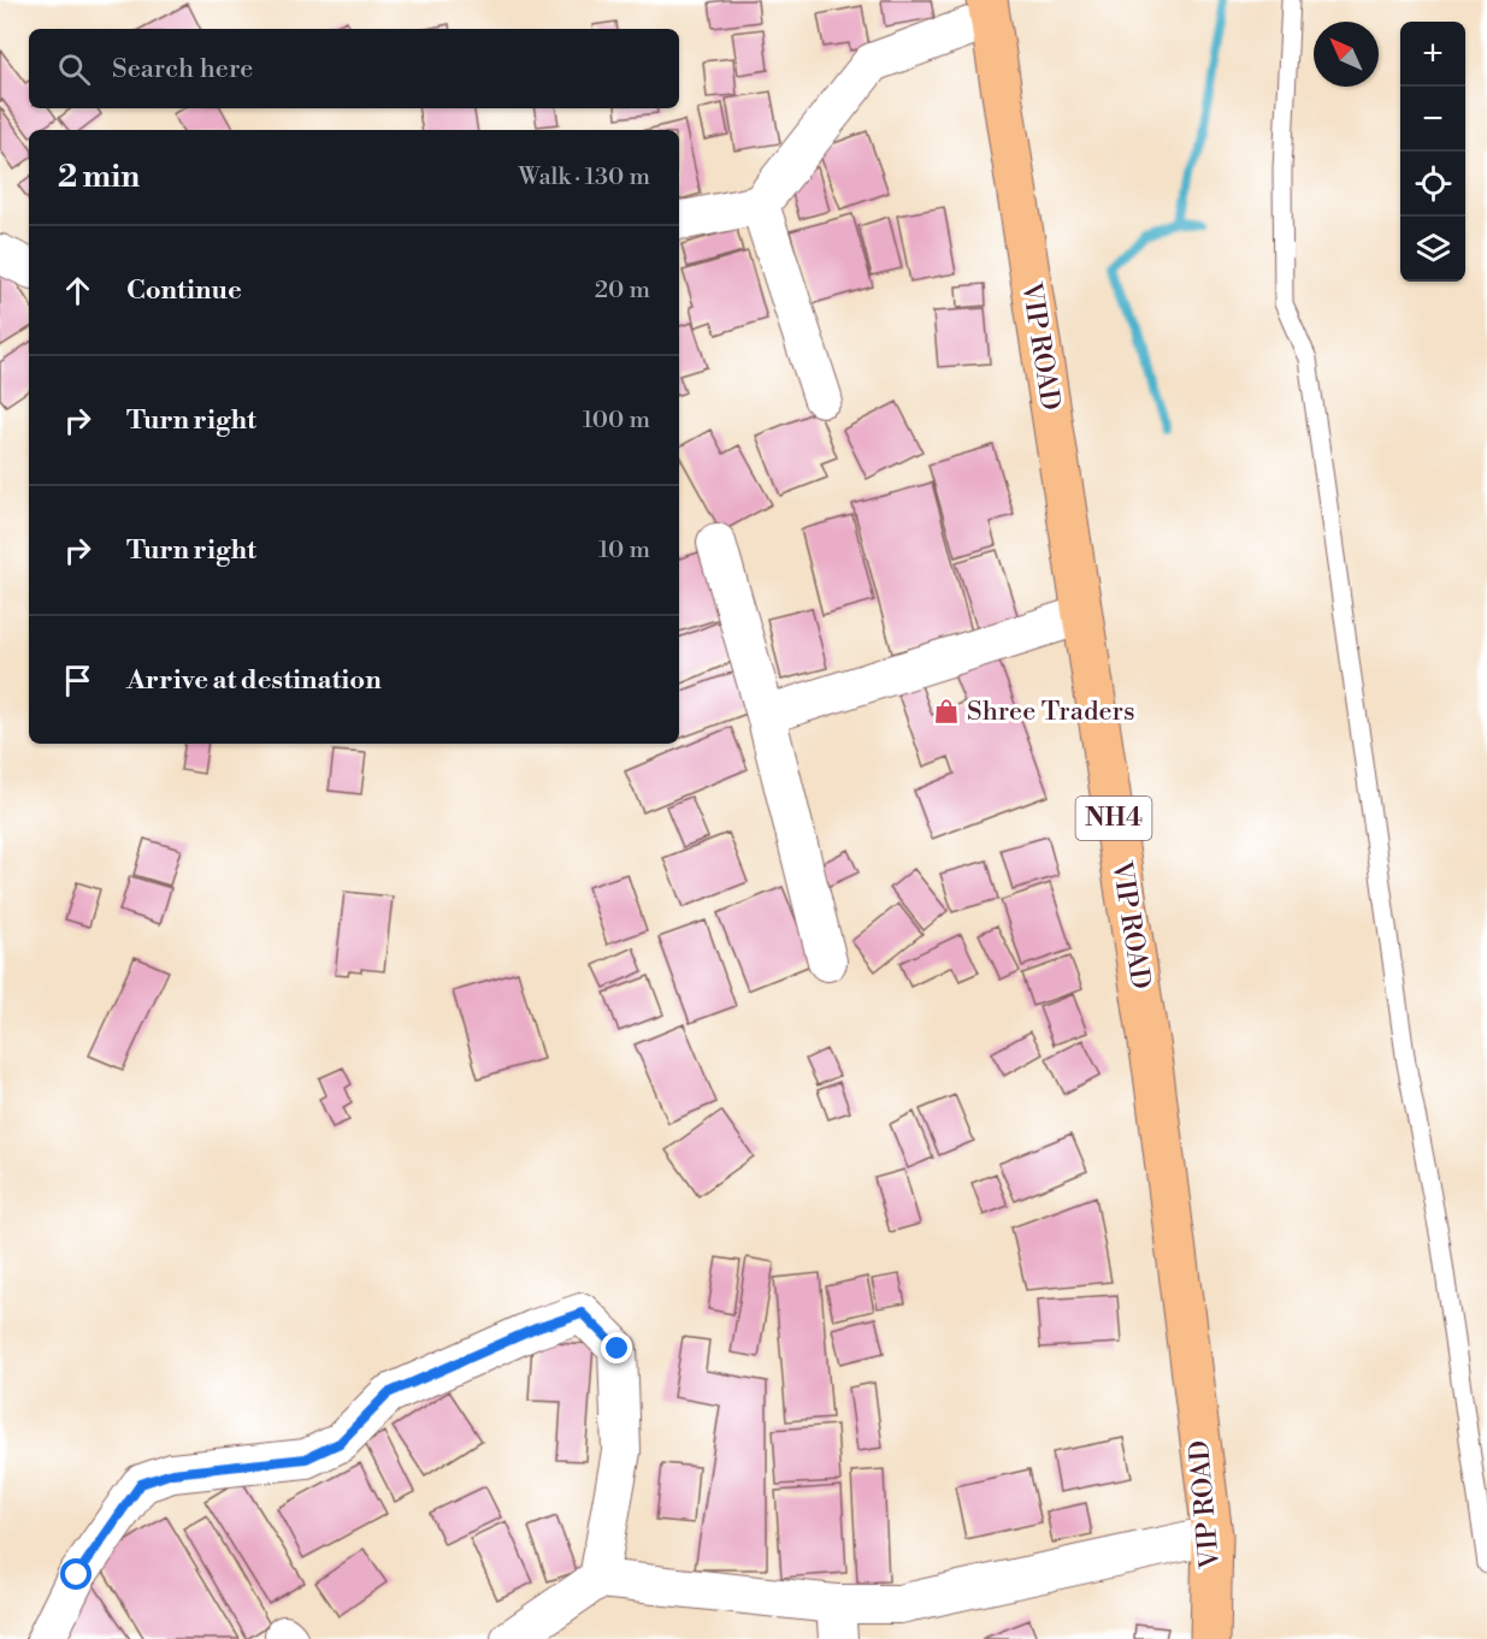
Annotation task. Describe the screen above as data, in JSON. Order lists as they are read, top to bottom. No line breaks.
{"streets":{"highway":["VIP ROAD","NH4"]},"places":{"shop":["Shree Traders"]},"north":"top left","page":{"map_buttons":["+","−"],"search":"Search here","heading":["2 min","Walk · 130 m"],"list":[["Continue","20 m"],["Turn right","100 m"],["Turn right","10 m"],"Arrive at destination"]}}
